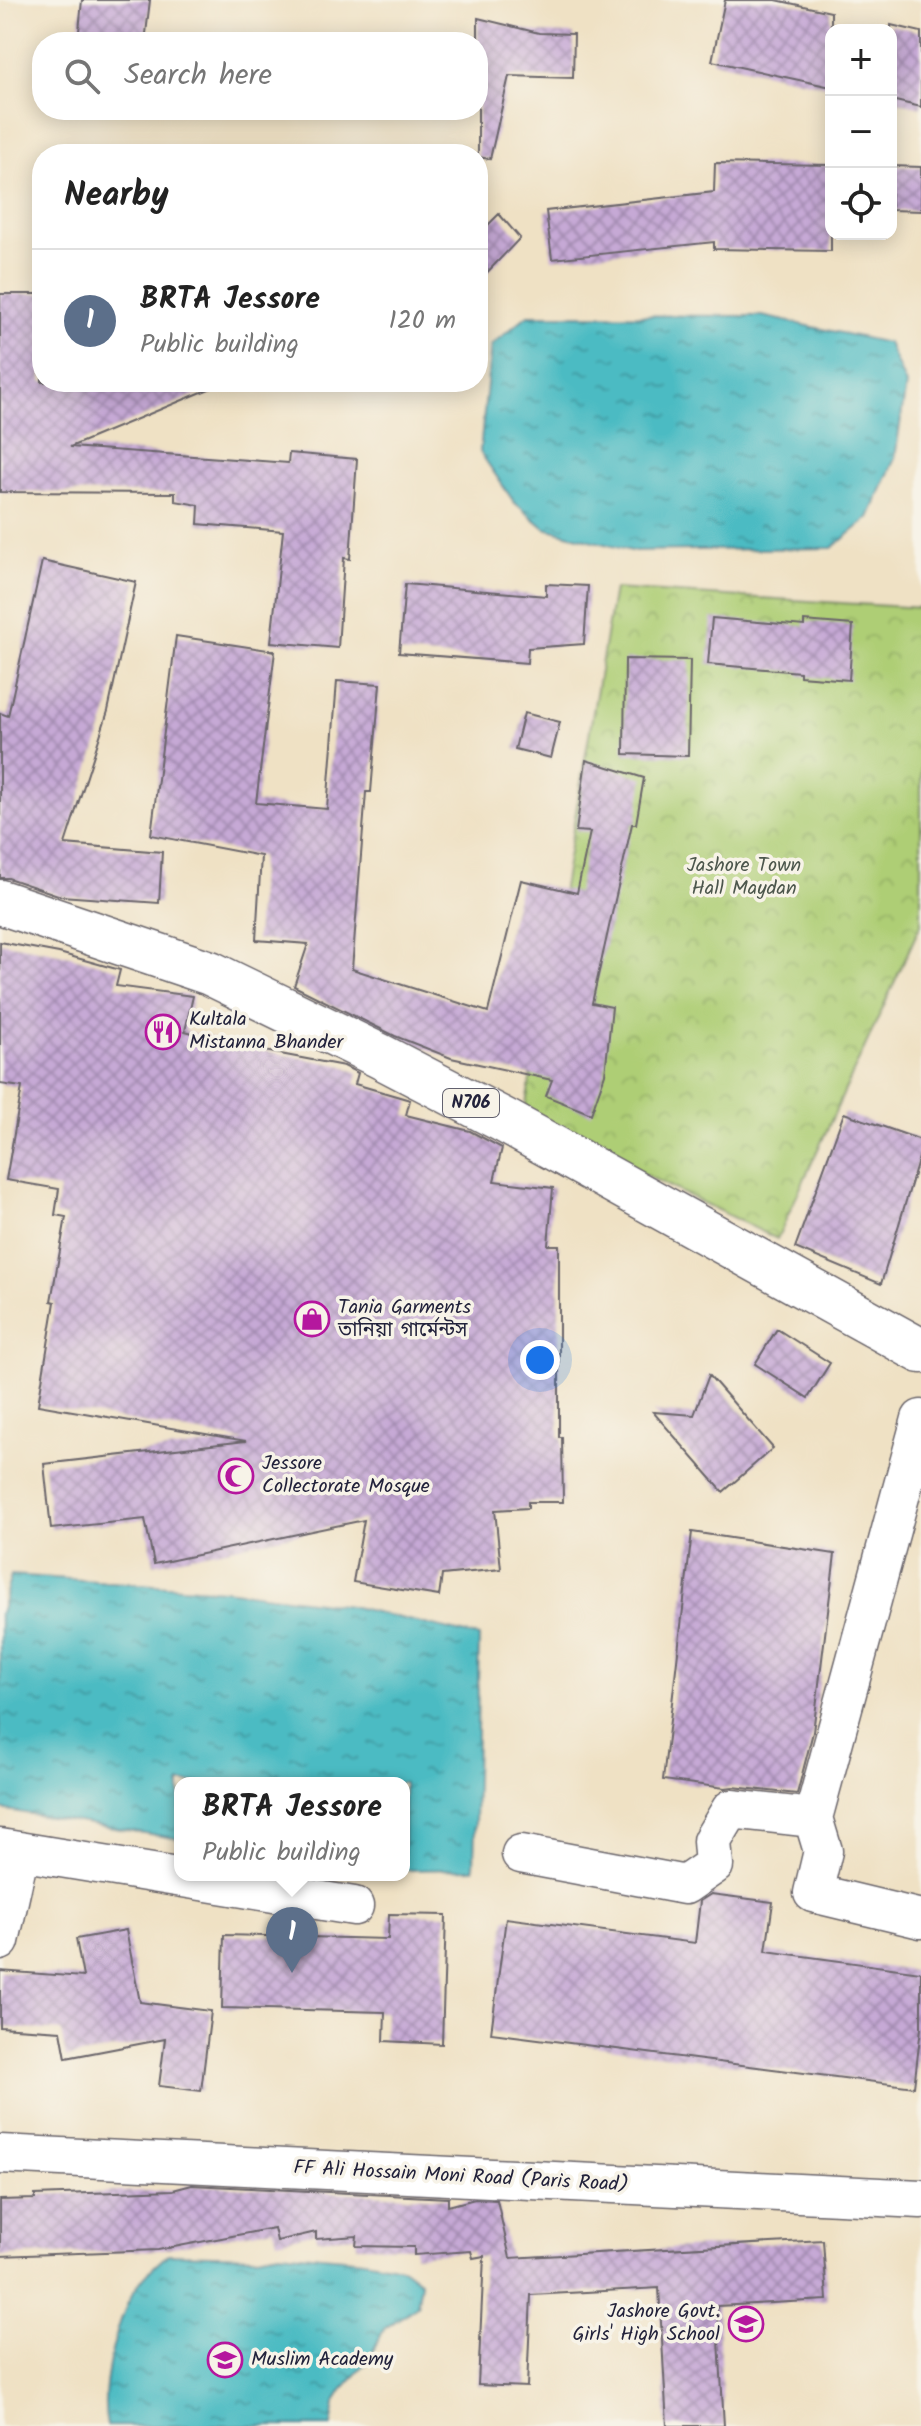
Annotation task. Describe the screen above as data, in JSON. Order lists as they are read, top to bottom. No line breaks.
{"streets":{"highway":["N706"],"street":["FF Ali Hossain Moni Road (Paris Road)"]},"parks":["Jashore Town Hall Maydan"],"places":{"restaurant":["Kultala Mistanna Bhander"],"shop":["Tania Garments তানিয়া গার্মেন্টস"],"mosque":["Jessore Collectorate Mosque"],"school or university":["Jashore Govt. Girls' High School","Muslim Academy"]},"page":{"map_buttons":["+","−"],"search":"Search here","heading":"Nearby","list":[{"mark":"1","name":"BRTA Jessore","note":"Public building","value":"120 m"}],"popup":["BRTA Jessore","Public building"],"pins":"1"}}
